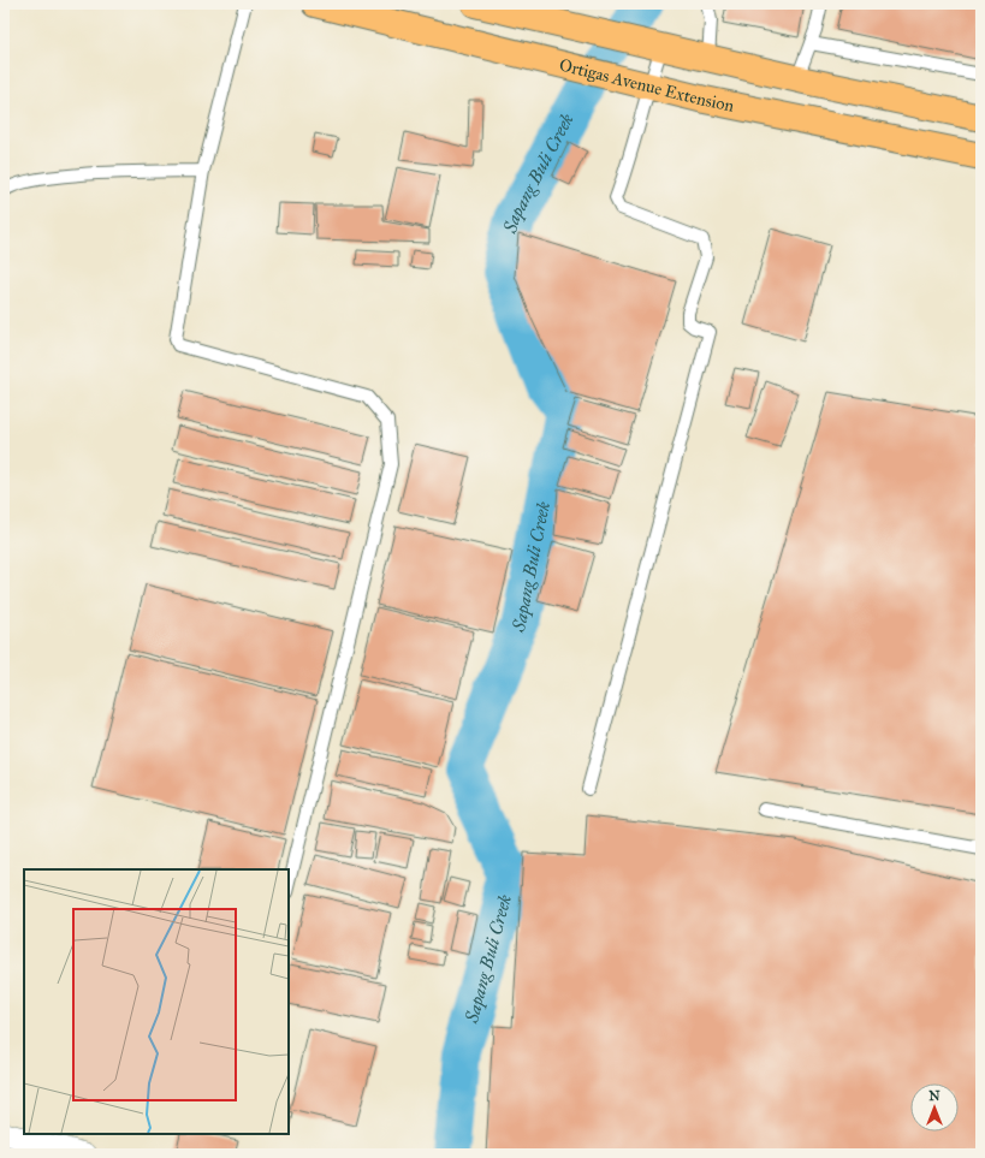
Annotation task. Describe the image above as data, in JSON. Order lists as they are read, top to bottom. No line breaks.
{"streets":{"main road":["Ortigas Avenue Extension"]},"water":["Sapang Buli Creek"],"north":"top"}
